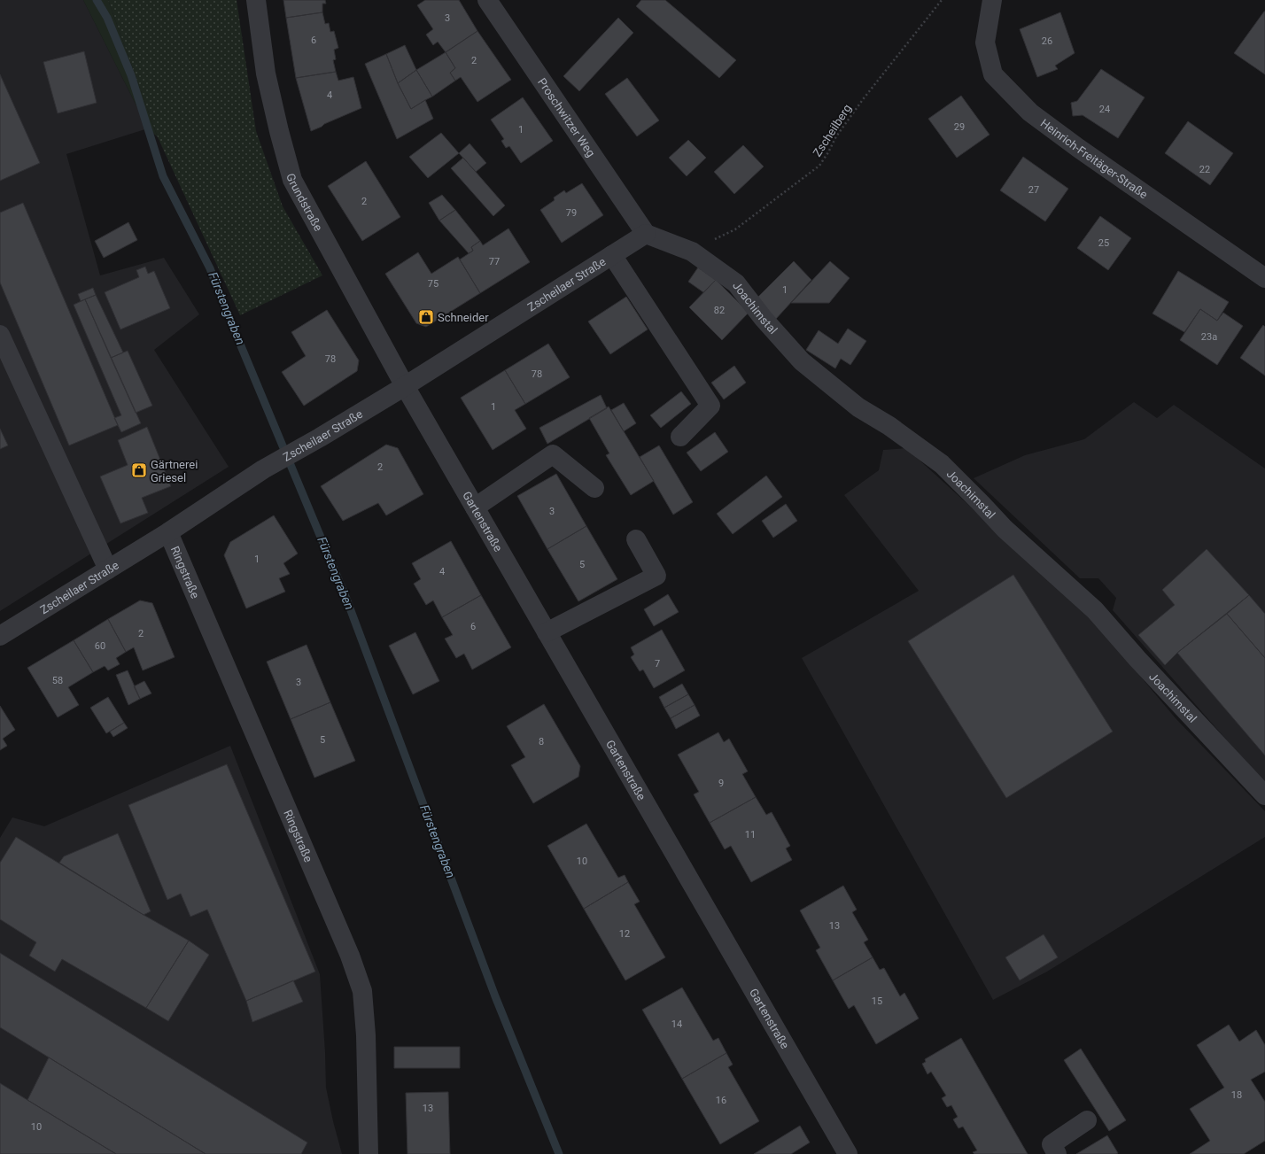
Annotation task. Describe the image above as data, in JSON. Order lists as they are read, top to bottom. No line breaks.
{"streets":{"street":["Proschwitzer Weg","Heinrich-Freitäger-Straße","Grundstraße","Zscheilaer Straße","Joachimstal","Gartenstraße","Ringstraße"],"path":["Zscheilberg"]},"crossings":[["Proschwitzer Weg","Zscheilaer Straße"],["Proschwitzer Weg","Joachimstal"],["Zscheilberg","Joachimstal"],["Grundstraße","Zscheilaer Straße"],["Grundstraße","Gartenstraße"],["Zscheilaer Straße","Joachimstal"],["Zscheilaer Straße","Gartenstraße"],["Zscheilaer Straße","Ringstraße"]],"water":["Fürstengraben"],"places":{"shop":["Schneider","Gärtnerei Griesel"]},"house_numbers":["3","6","26","2","4","24","29","1","22","27","2","79","25","77","75","1","82","23a","78","78","1","2","3","1","5","4","6","2","60","7","58","3","5","8","9","11","10","13","12","15","14","18","16","13","10"]}
